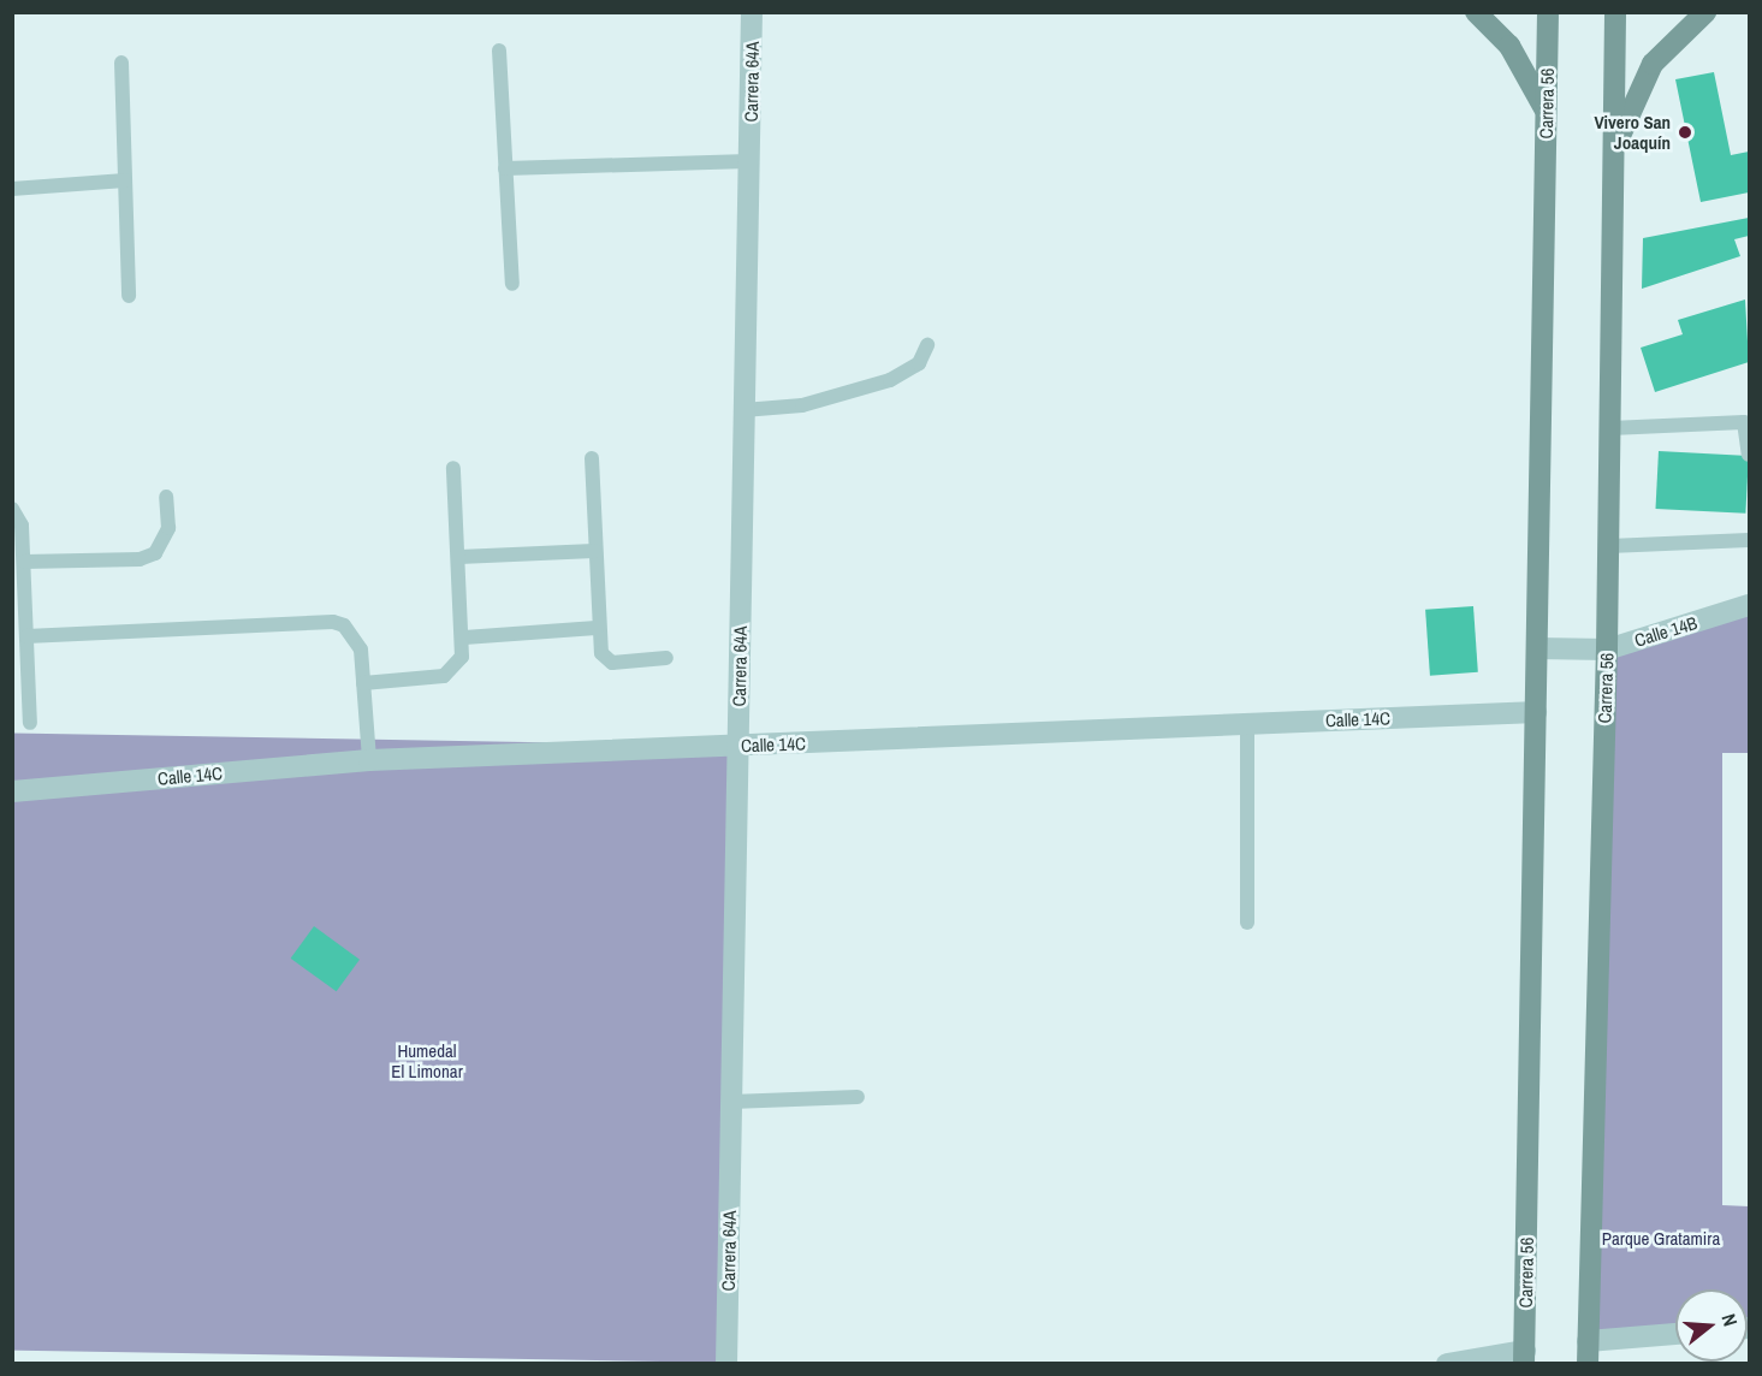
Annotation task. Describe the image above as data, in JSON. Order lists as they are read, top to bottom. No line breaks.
{"streets":{"street":["Carrera 64A","Carrera 56","Calle 14B","Calle 14C"]},"crossings":[["Carrera 64A","Calle 14C"],["Carrera 56","Calle 14B"],["Carrera 56","Calle 14C"]],"parks":["Humedal El Limonar","Parque Gratamira"],"places":["Vivero San Joaquín"],"north":"right"}
